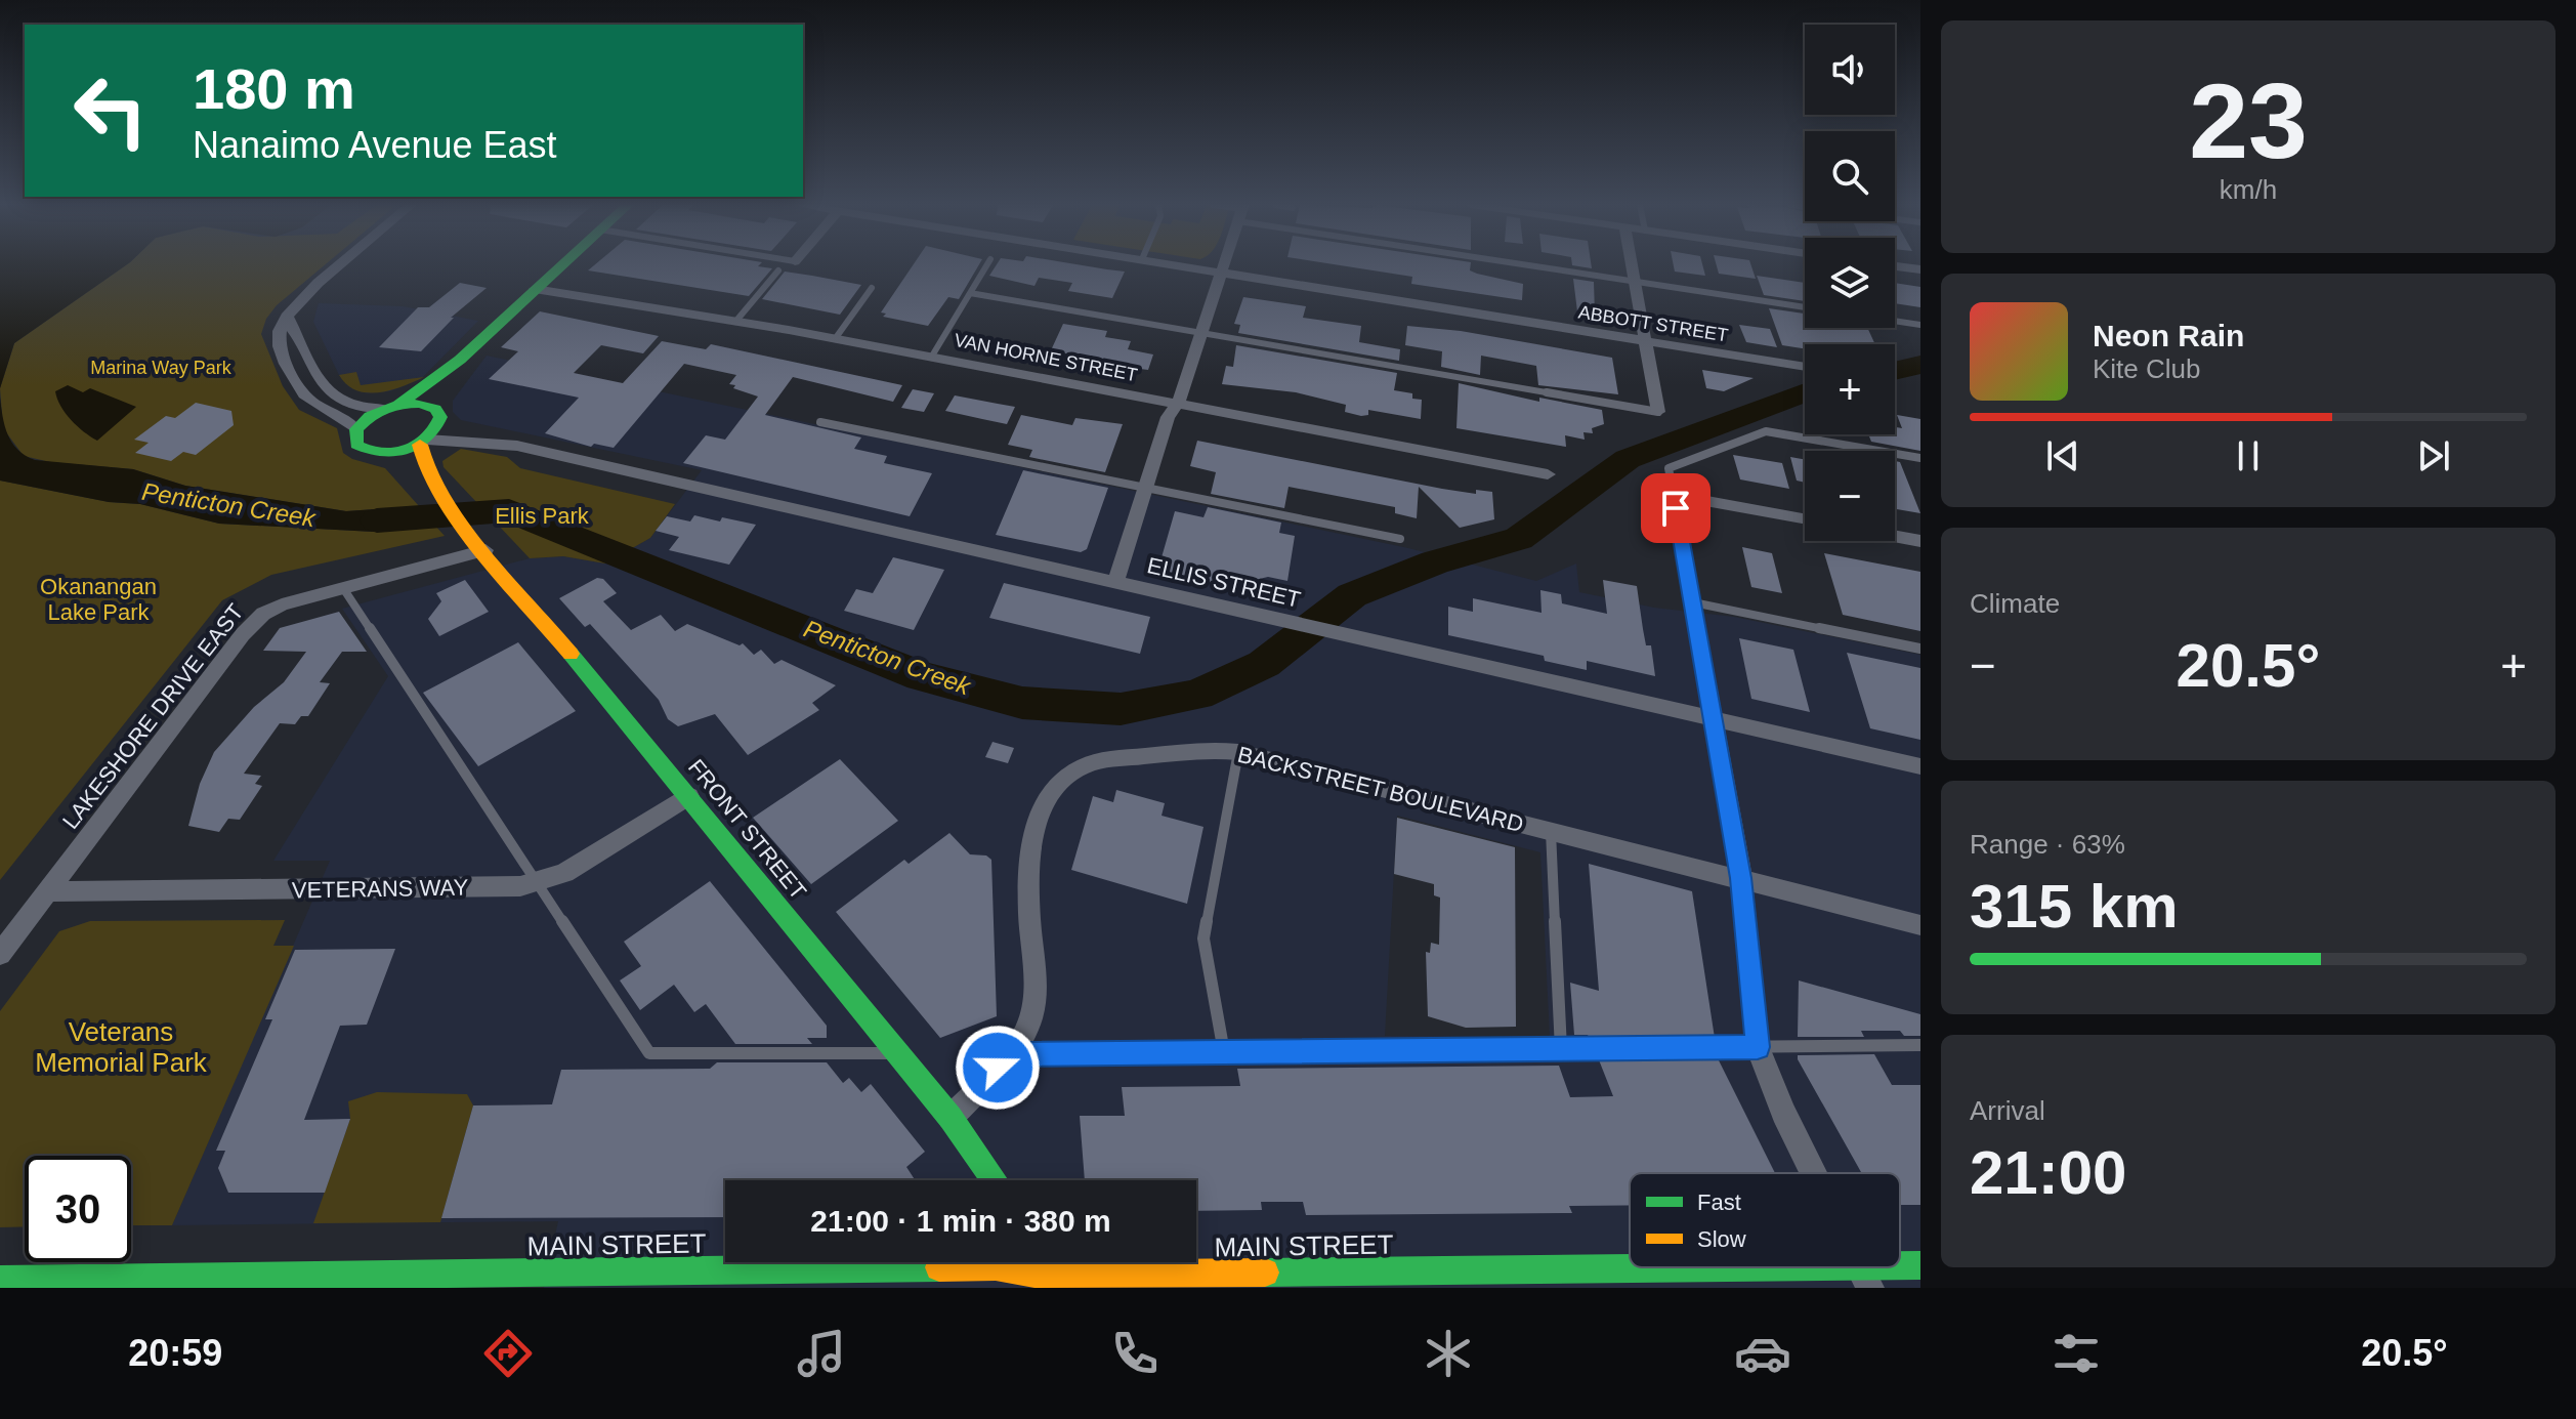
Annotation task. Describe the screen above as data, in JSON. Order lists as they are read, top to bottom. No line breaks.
{"streets":{"street":["ABBOTT STREET","VAN HORNE STREET","ELLIS STREET","LAKESHORE DRIVE EAST","BACKSTREET BOULEVARD","FRONT STREET","VETERANS WAY","MAIN STREET"]},"crossings":[["ELLIS STREET","FRONT STREET"],["LAKESHORE DRIVE EAST","FRONT STREET"],["LAKESHORE DRIVE EAST","VETERANS WAY"],["BACKSTREET BOULEVARD","FRONT STREET"],["FRONT STREET","VETERANS WAY"]],"water":["Penticton Creek"],"parks":["Marina Way Park","Ellis Park","Okanangan Lake Park","Veterans Memorial Park"],"legend":["Fast","Slow"],"page":{"tile":[["23","km/h"],"Climate",["Range · 63%","315 km"],["Arrival","21:00"]],"map_buttons":["+","−"],"turn":["180 m","Nanaimo Avenue East"],"song":["Neon Rain","Kite Club"],"heat":["−","20.5°","+"],"limit":"30","trip":"21:00 · 1 min · 380 m","tabs":["20:59","20.5°"]}}
